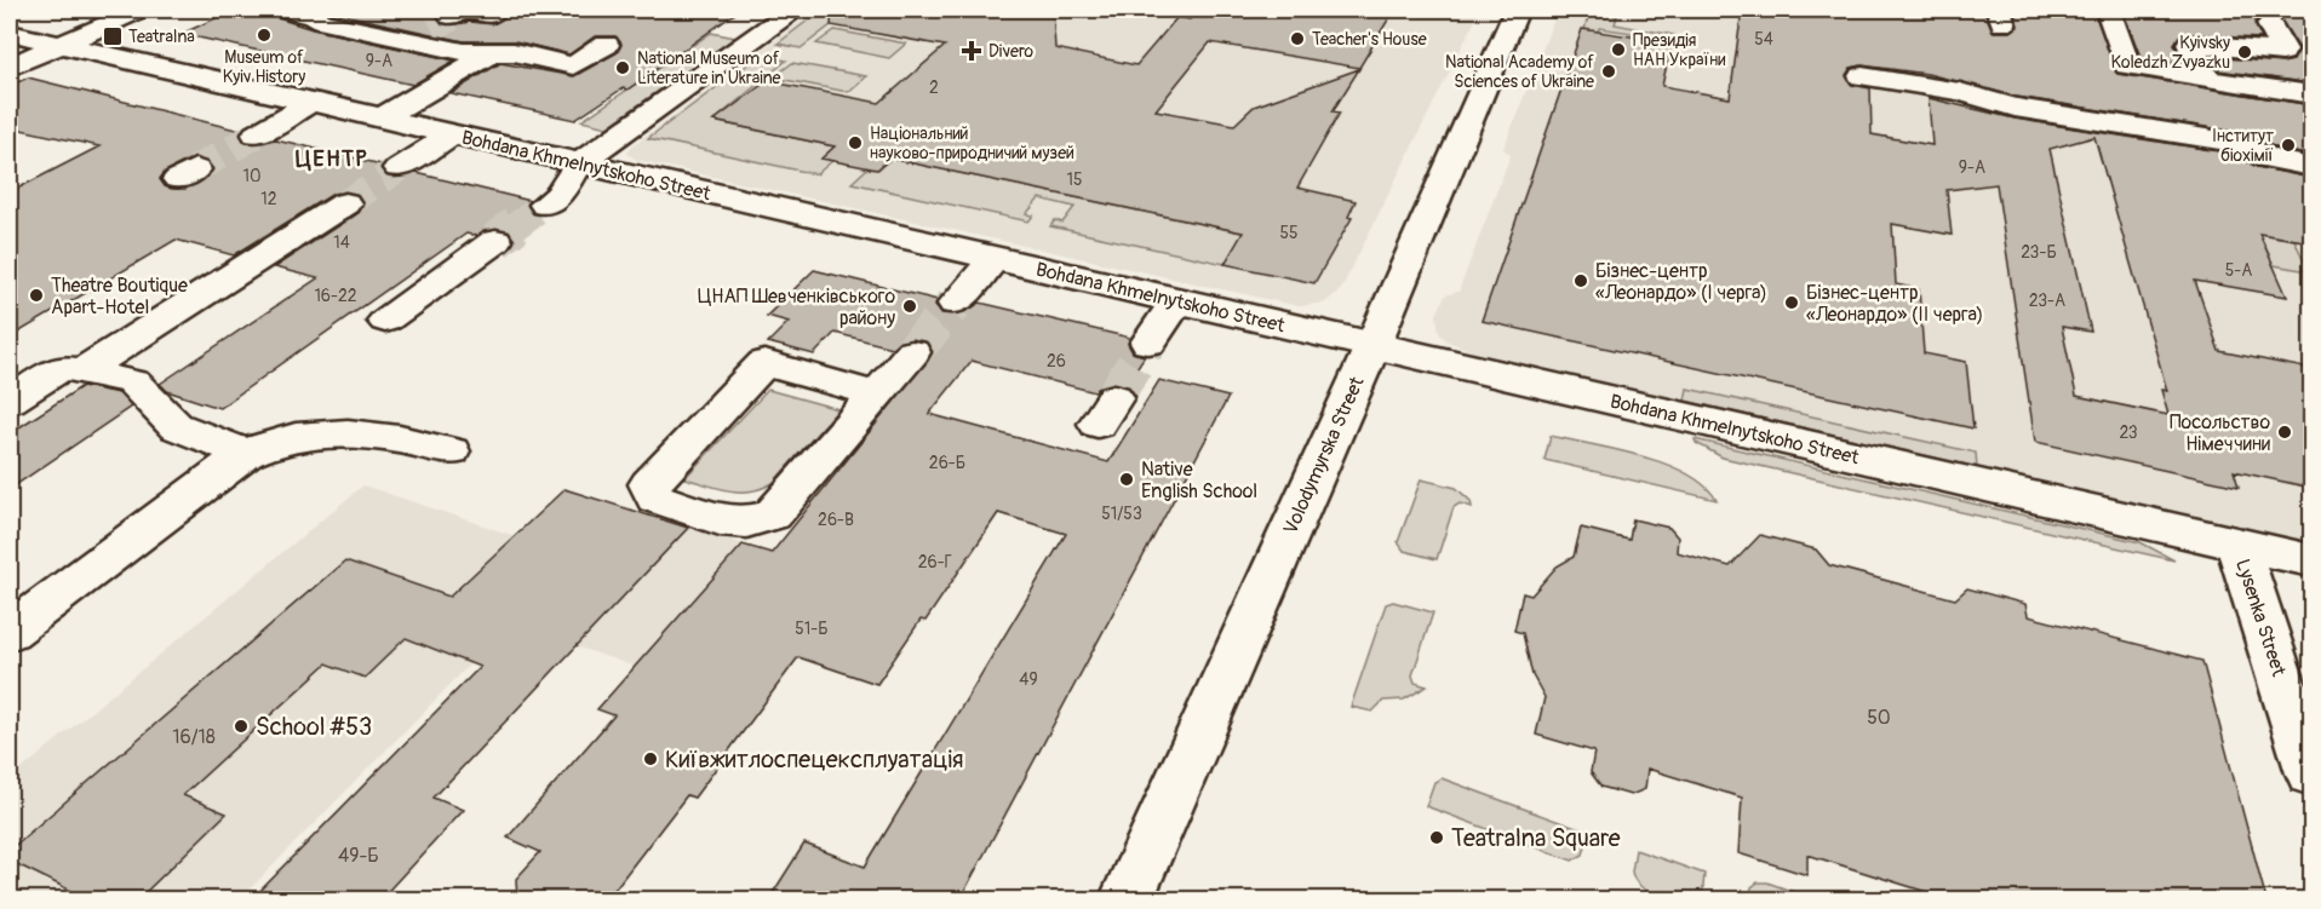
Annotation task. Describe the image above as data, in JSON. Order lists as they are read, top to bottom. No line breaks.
{"streets":{"street":["Bohdana Khmelnytskoho Street","Volodymyrska Street","Lysenka Street"]},"crossings":[["Bohdana Khmelnytskoho Street","Volodymyrska Street"],["Bohdana Khmelnytskoho Street","Lysenka Street"]],"districts":["ЦЕНТР"],"places":{"other":["Museum of Kyiv History","Teacher's House","Президія НАН України","Kyivsky Koledzh Zvyazku","National Museum of Literature in Ukraine","National Academy of Sciences of Ukraine","Національний науково-природничий музей","Інститут біохімії","Бізнес-центр «Леонардо» (I черга)","Theatre Boutique Apart-Hotel","Бізнес-центр «Леонардо» (II черга)","ЦНАП Шевченківського району","Посольство Німеччини","Native English School","School #53","Київжитлоспецексплуатація","Teatralna Square"],"transit":["Teatralna"],"health":["Divero"]},"house_numbers":["54","9-А","2","9-А","10","15","12","55","14","23-Б","5-А","16-22","23-А","26","23","26-Б","51/53","26-В","26-Г","51-Б","49","50","16/18","49-Б"]}
